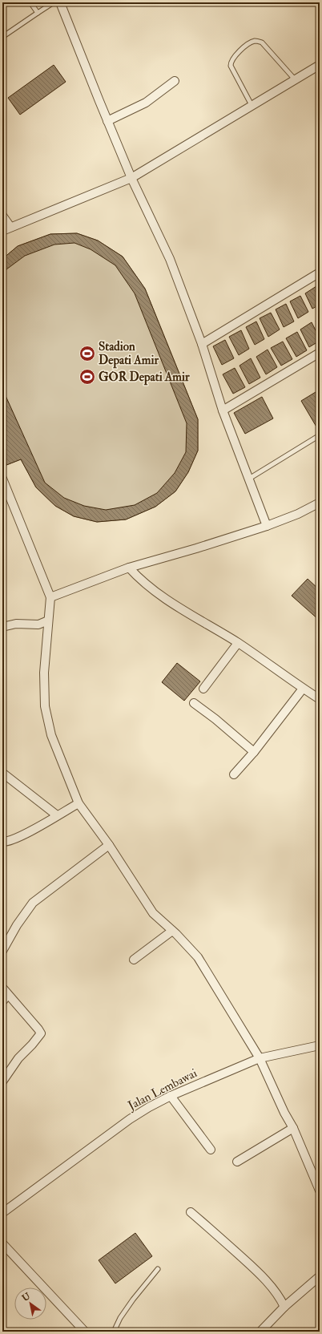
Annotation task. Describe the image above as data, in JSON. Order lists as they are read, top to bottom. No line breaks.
{"streets":{"street":["Jalan Lembawai"]},"places":{"sports":["Stadion Depati Amir","GOR Depati Amir"]},"north":"top left"}
